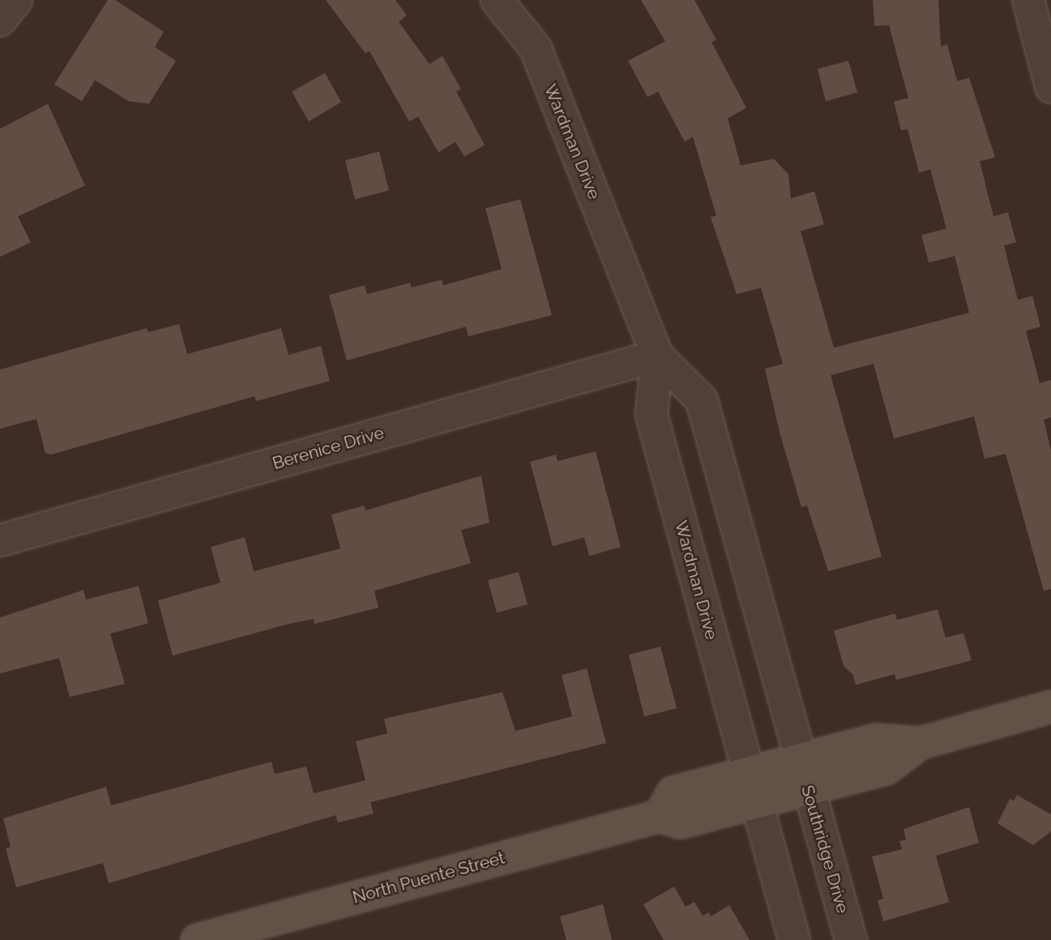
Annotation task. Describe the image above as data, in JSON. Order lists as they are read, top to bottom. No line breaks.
{"streets":{"street":["Wardman Drive","Berenice Drive","Southridge Drive","North Puente Street"]},"crossings":[["Wardman Drive","Berenice Drive"],["Wardman Drive","Southridge Drive"],["Wardman Drive","North Puente Street"],["Southridge Drive","North Puente Street"]]}
